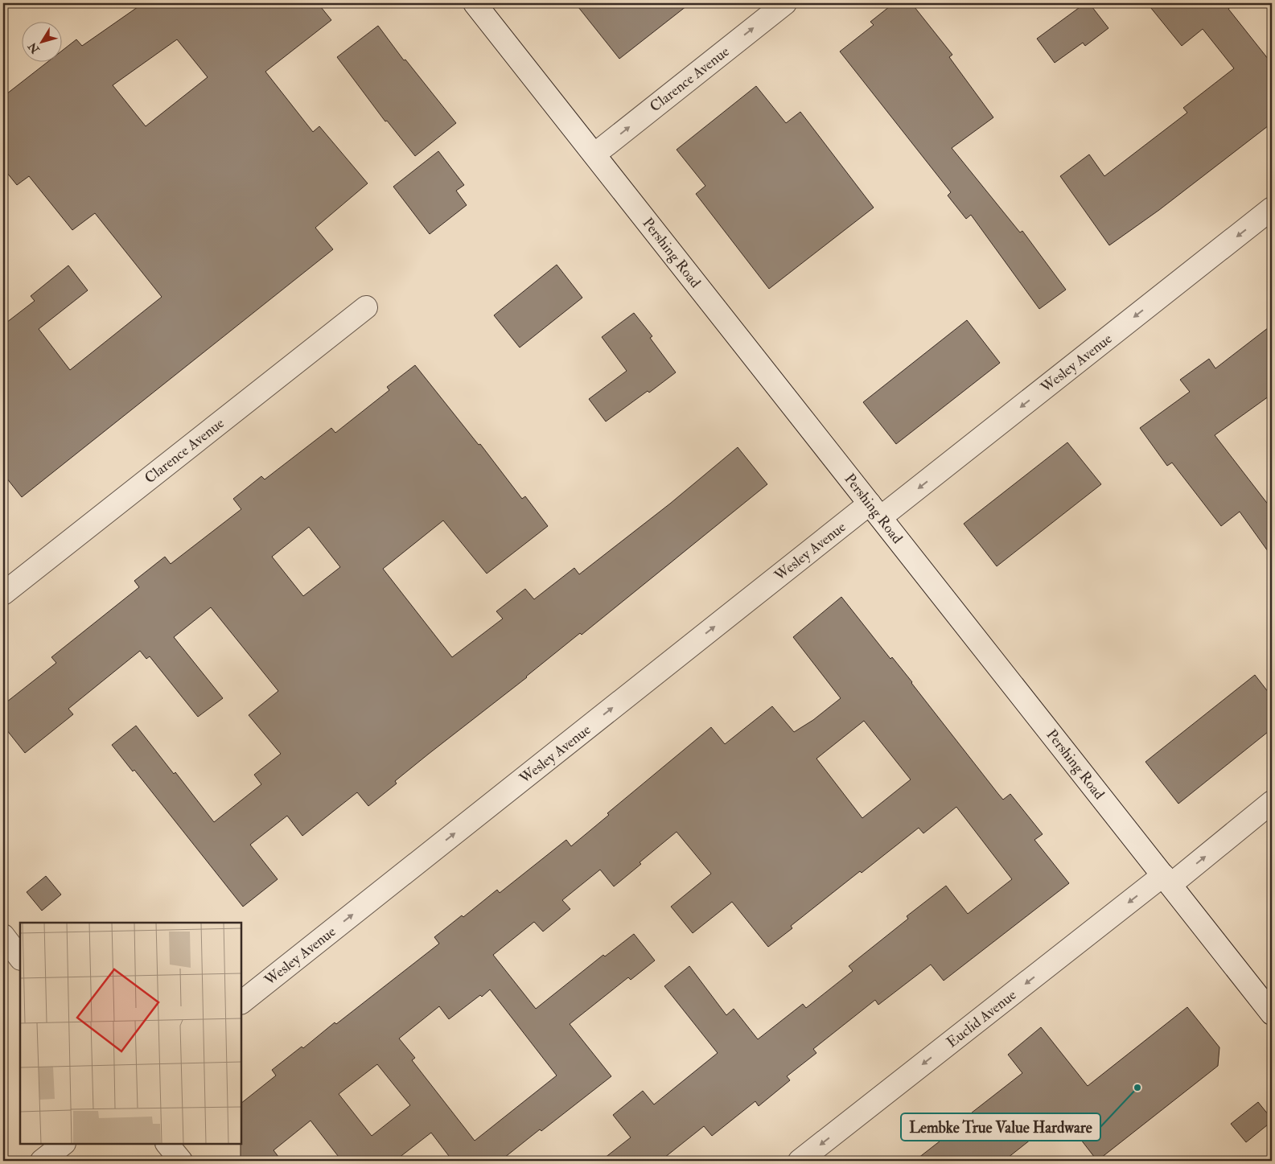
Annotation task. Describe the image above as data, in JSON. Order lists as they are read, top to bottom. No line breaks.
{"streets":{"street":["Clarence Avenue","Pershing Road","Wesley Avenue","Euclid Avenue"]},"crossings":[["Clarence Avenue","Pershing Road"],["Pershing Road","Wesley Avenue"],["Pershing Road","Euclid Avenue"]],"places":["Lembke True Value Hardware"],"north":"bottom left"}
